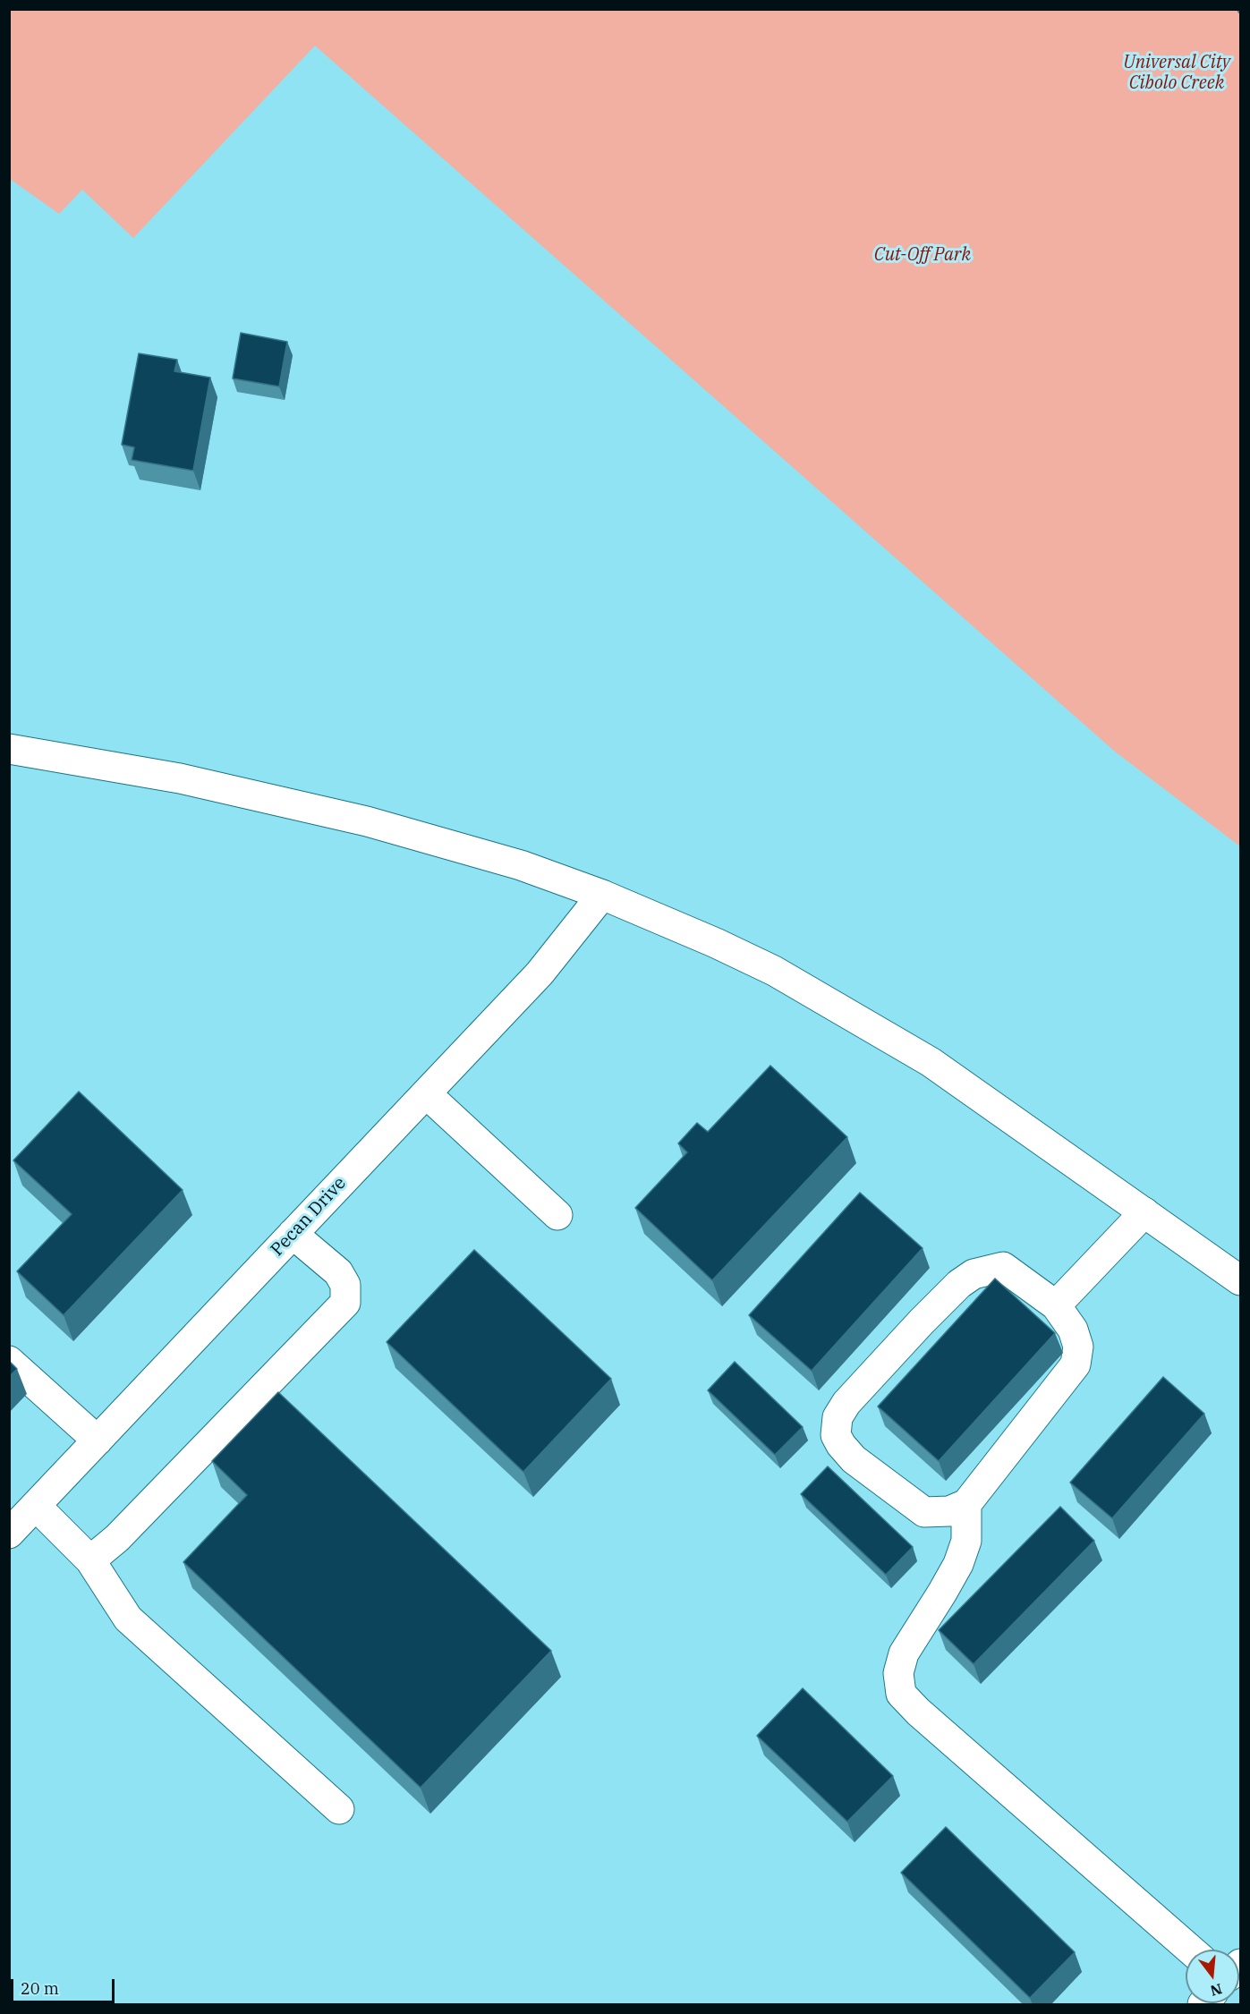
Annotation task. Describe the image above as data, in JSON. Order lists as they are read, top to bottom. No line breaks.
{"streets":{"main road":["Pecan Drive"]},"parks":["Universal City Cibolo Creek","Cut-Off Park"],"scale_bar":"20 m","north":"bottom"}
